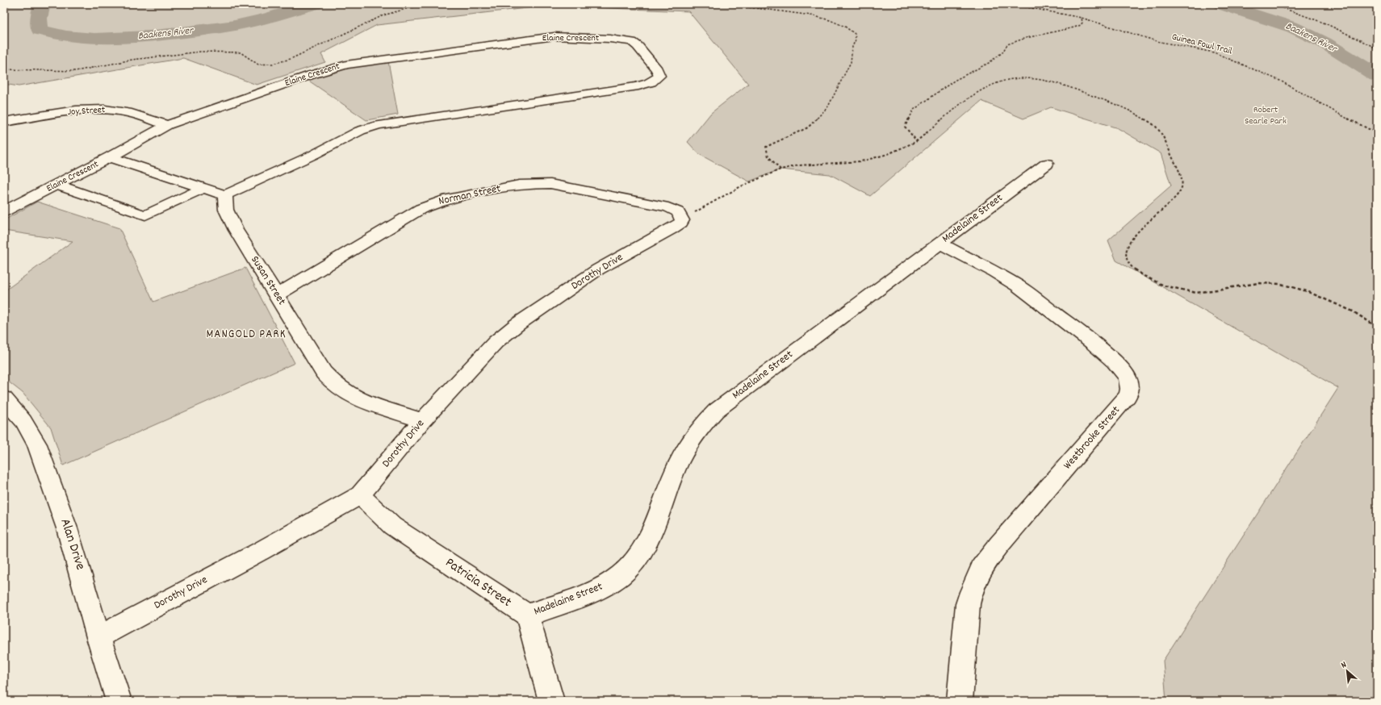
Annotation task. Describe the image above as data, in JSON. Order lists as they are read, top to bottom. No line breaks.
{"streets":{"street":["Elaine Crescent","Joy Street","Norman Street","Madelaine Street","Dorothy Drive","Susan Street","Westbrooke Street","Alan Drive","Patricia Street"],"path":["Guinea Fowl Trail"]},"crossings":[["Elaine Crescent","Joy Street"],["Elaine Crescent","Susan Street"],["Norman Street","Dorothy Drive"],["Norman Street","Susan Street"],["Madelaine Street","Westbrooke Street"],["Madelaine Street","Patricia Street"],["Dorothy Drive","Susan Street"],["Dorothy Drive","Alan Drive"],["Dorothy Drive","Patricia Street"]],"districts":["MANGOLD PARK"],"water":["Baakens River"],"parks":["Robert Searle Park"],"north":"top left"}
